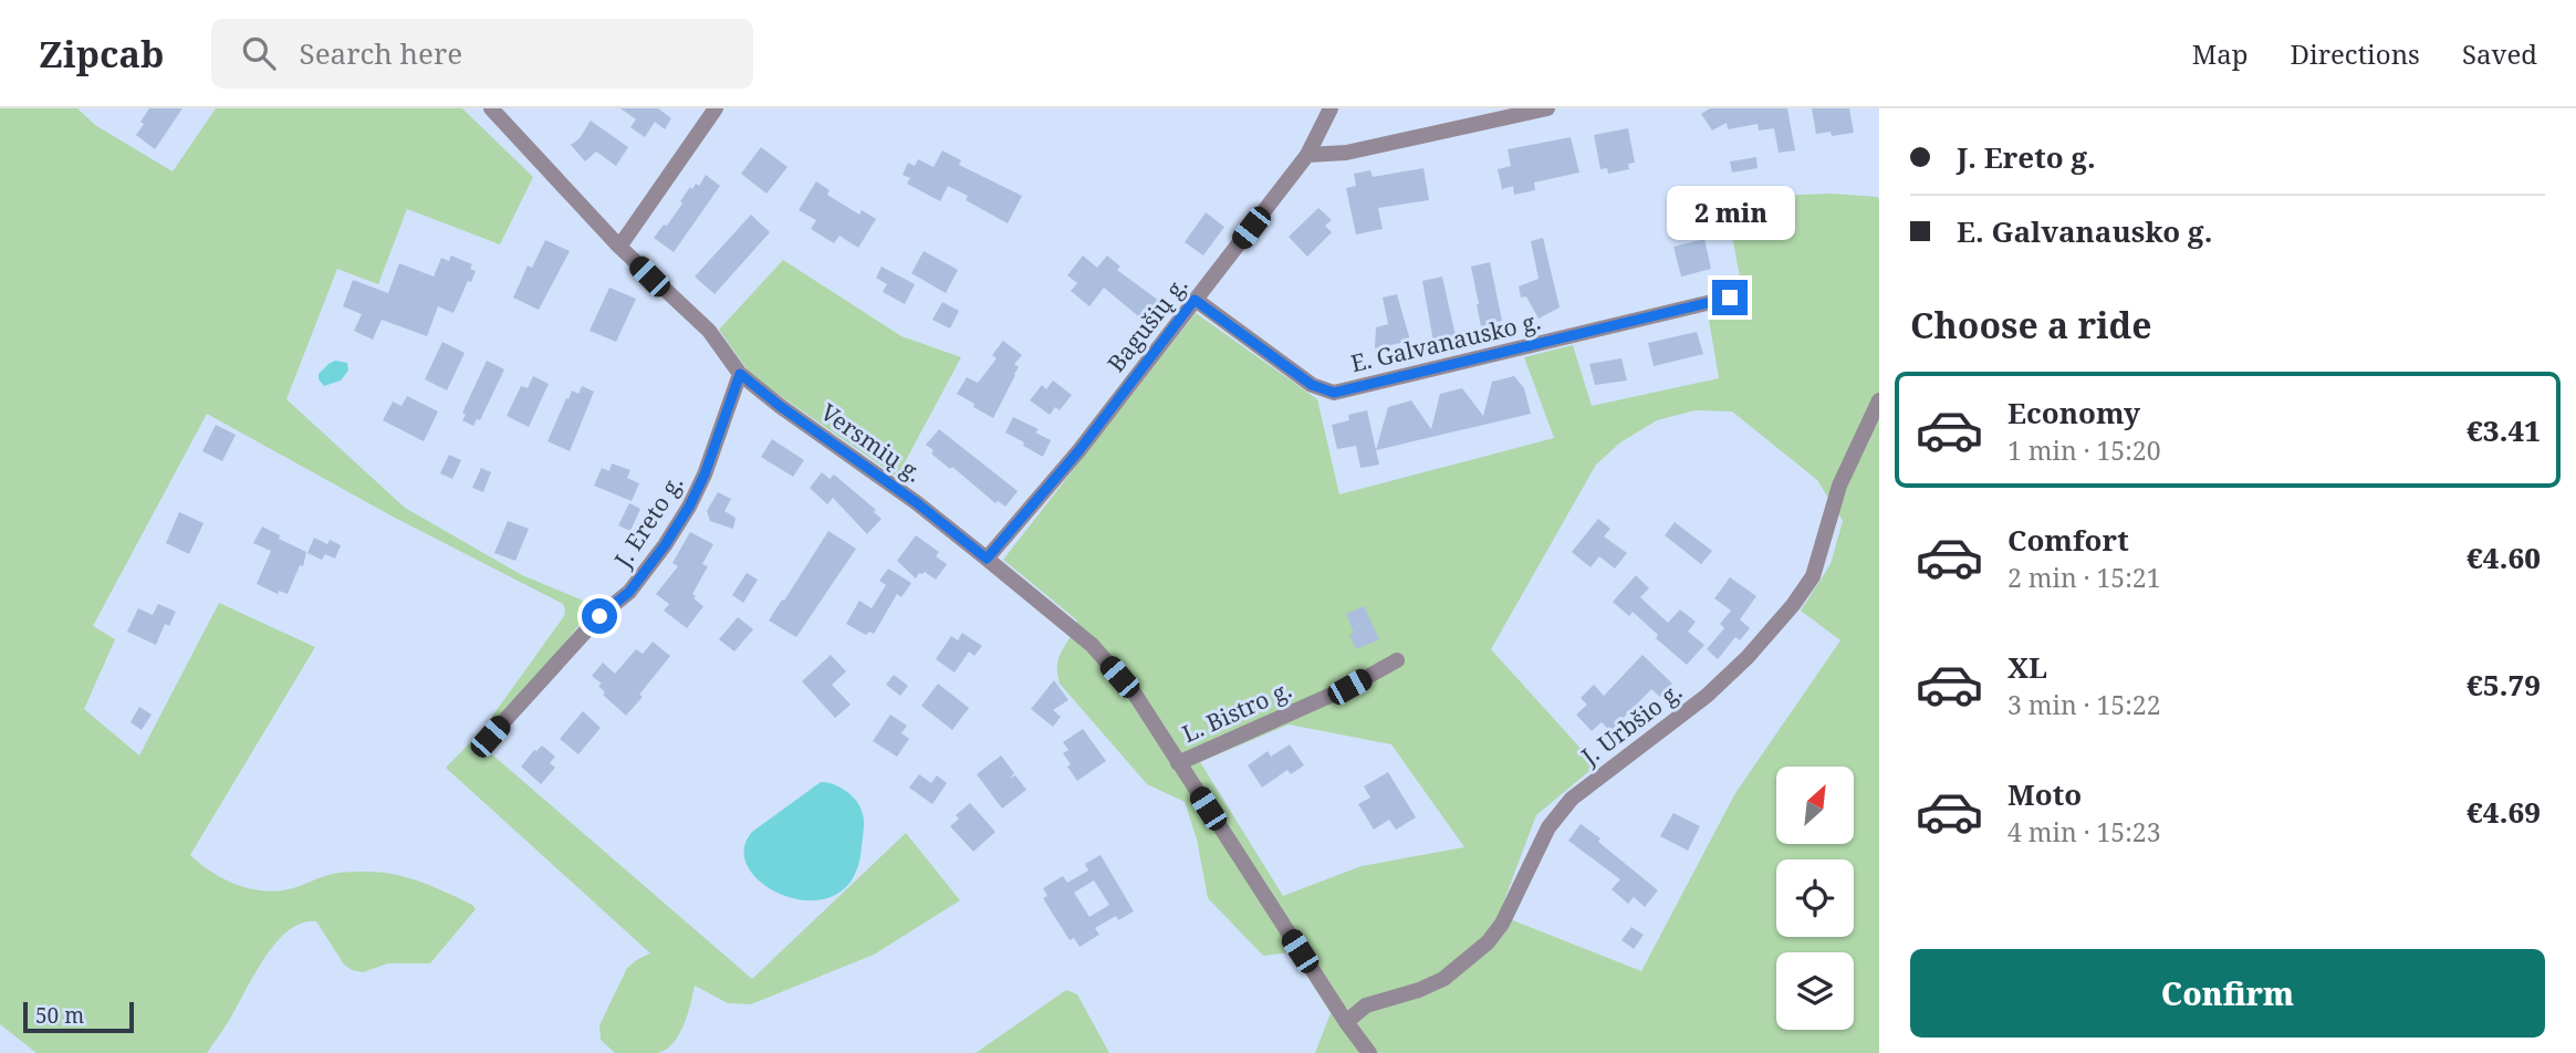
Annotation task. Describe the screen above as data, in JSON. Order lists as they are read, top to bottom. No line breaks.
{"streets":{"street":["Bagušių g.","E. Galvanausko g.","Versmių g.","J. Ereto g.","L. Bistro g.","J. Urbšio g."]},"crossings":[["Bagušių g.","E. Galvanausko g."],["Bagušių g.","Versmių g."],["Versmių g.","J. Ereto g."],["Versmių g.","L. Bistro g."],["Versmių g.","J. Urbšio g."]],"scale_bar":"50 m","north":"top right","page":{"header":"Zipcab","search":"Search here","nav":["Map","Directions","Saved"],"banner":["J. Ereto g.","E. Galvanausko g."],"bubble":"2 min","heading":"Choose a ride","list":[{"name":"Economy","note":"1 min · 15:20","value":"€3.41"},{"name":"Comfort","note":"2 min · 15:21","value":"€4.60"},{"name":"XL","note":"3 min · 15:22","value":"€5.79"},{"name":"Moto","note":"4 min · 15:23","value":"€4.69"}],"buttons":"Confirm","scale":"50 m"}}
